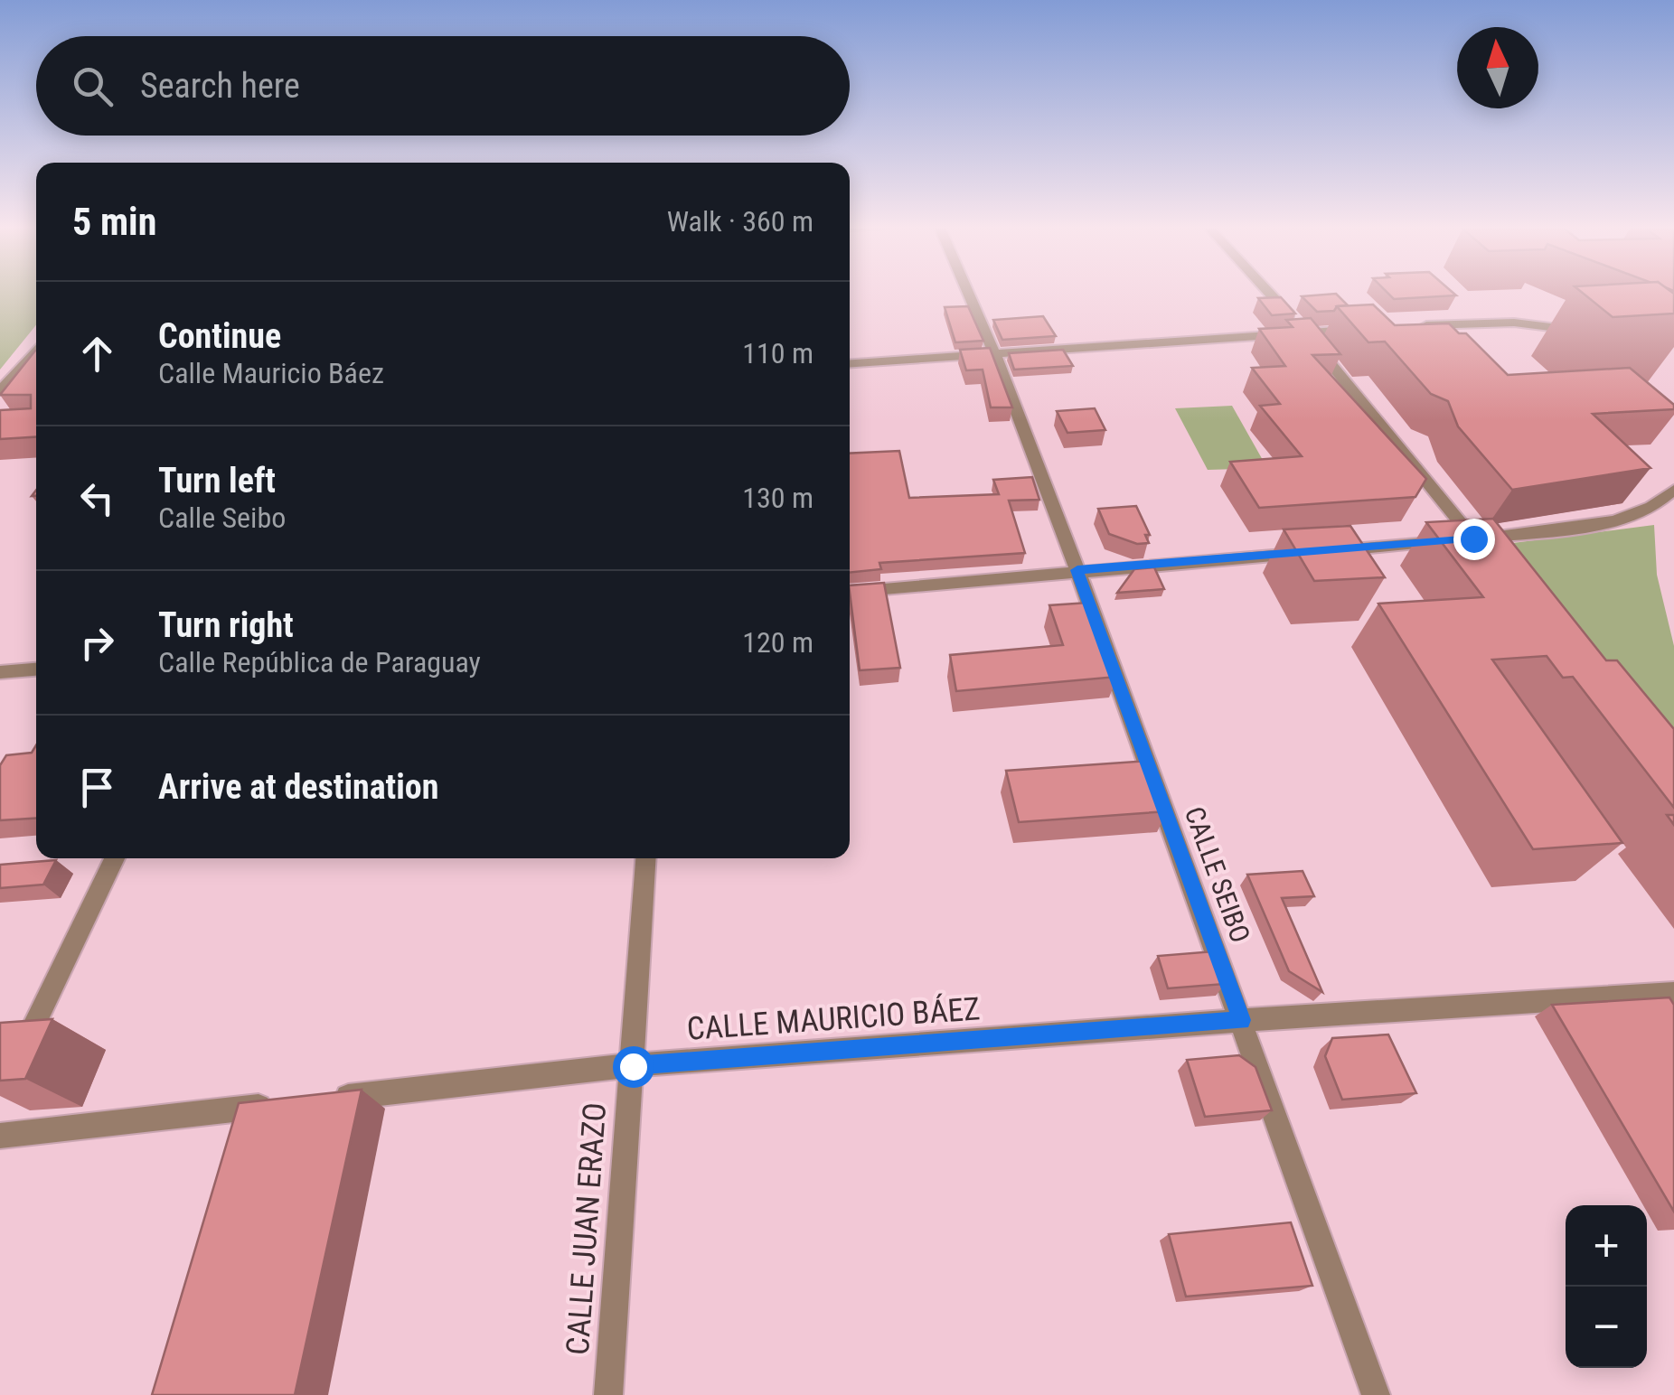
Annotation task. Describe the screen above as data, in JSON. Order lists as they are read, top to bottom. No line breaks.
{"streets":{"street":["CALLE SEIBO","CALLE MAURICIO BÁEZ","CALLE JUAN ERAZO"]},"crossings":[["CALLE SEIBO","CALLE MAURICIO BÁEZ"],["CALLE MAURICIO BÁEZ","CALLE JUAN ERAZO"]],"north":"top","page":{"search":"Search here","heading":["5 min","Walk · 360 m"],"list":[["Continue","Calle Mauricio Báez","110 m"],["Turn left","Calle Seibo","130 m"],["Turn right","Calle República de Paraguay","120 m"],"Arrive at destination"],"map_buttons":["+","−"]}}
